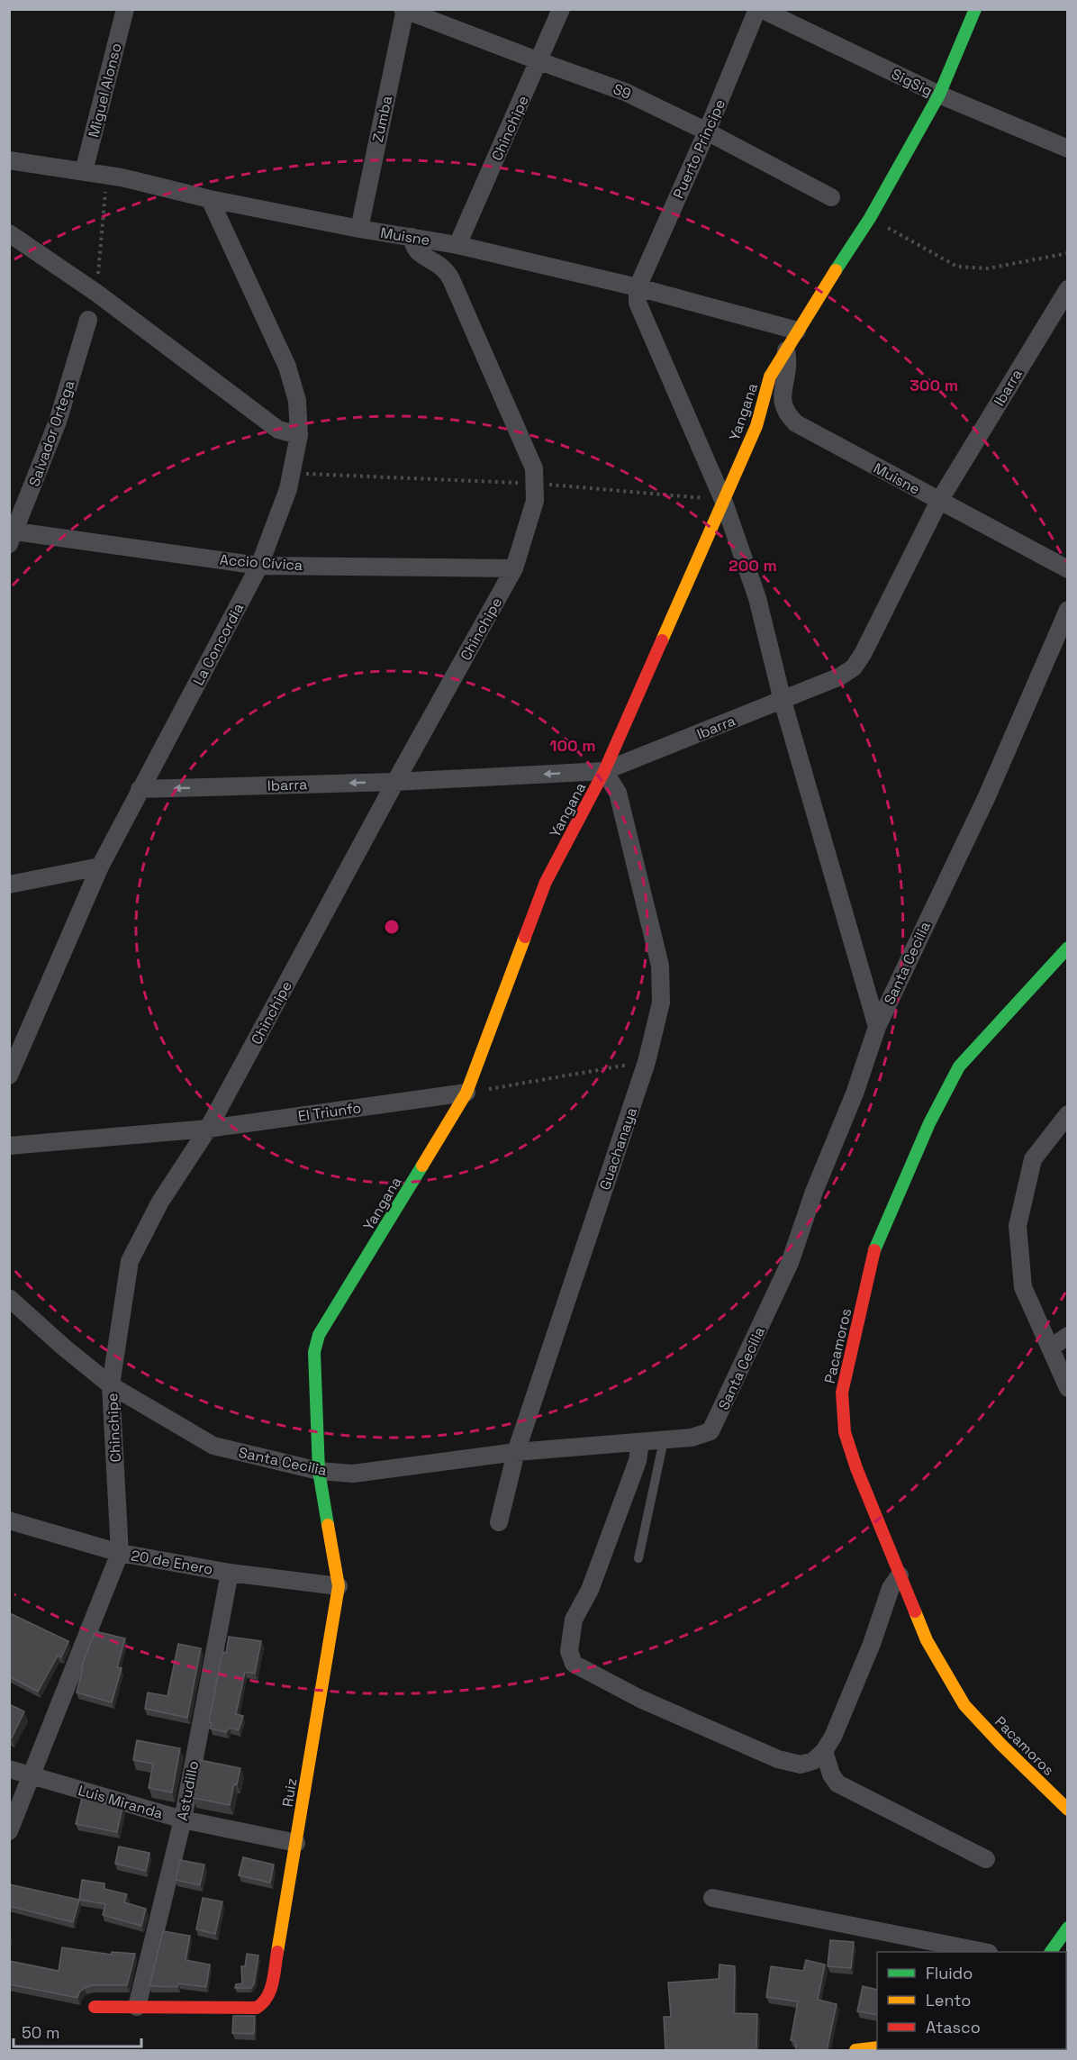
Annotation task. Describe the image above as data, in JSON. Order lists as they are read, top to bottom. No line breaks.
{"streets":{"street":["SigSig","Miguel Alonso","S9","Zumba","Chinchipe","Puerto Principe","Muisne","Ibarra","Yangana","Salvador Ortega","Accio Cívica","La Concordia","Santa Cecilia","El Triunfo","Guachanaya","Pacamoros","20 de Enero","Astudillo","Ruiz","Luis Miranda"]},"crossings":[["SigSig","Puerto Principe"],["SigSig","Yangana"],["Miguel Alonso","Muisne"],["S9","Zumba"],["S9","Chinchipe"],["S9","Puerto Principe"],["Zumba","Muisne"],["Chinchipe","Muisne"],["Chinchipe","Ibarra"],["Chinchipe","Accio Cívica"],["Chinchipe","Santa Cecilia"],["Chinchipe","El Triunfo"],["Chinchipe","20 de Enero"],["Chinchipe","Luis Miranda"],["Puerto Principe","Muisne"],["Muisne","Ibarra"],["Muisne","Yangana"],["Muisne","La Concordia"],["Ibarra","Yangana"],["Ibarra","La Concordia"],["Ibarra","Guachanaya"],["Yangana","Santa Cecilia"],["Yangana","El Triunfo"],["Yangana","Guachanaya"],["Yangana","20 de Enero"],["Yangana","Ruiz"],["Salvador Ortega","Accio Cívica"],["Accio Cívica","La Concordia"],["Santa Cecilia","Guachanaya"],["20 de Enero","Astudillo"],["20 de Enero","Ruiz"],["Astudillo","Ruiz"],["Astudillo","Luis Miranda"],["Ruiz","Luis Miranda"]],"one_way":["Ibarra"],"legend":["Fluido","Lento","Atasco"],"scale_bar":"50 m","rings":["300 m","200 m","100 m"]}
